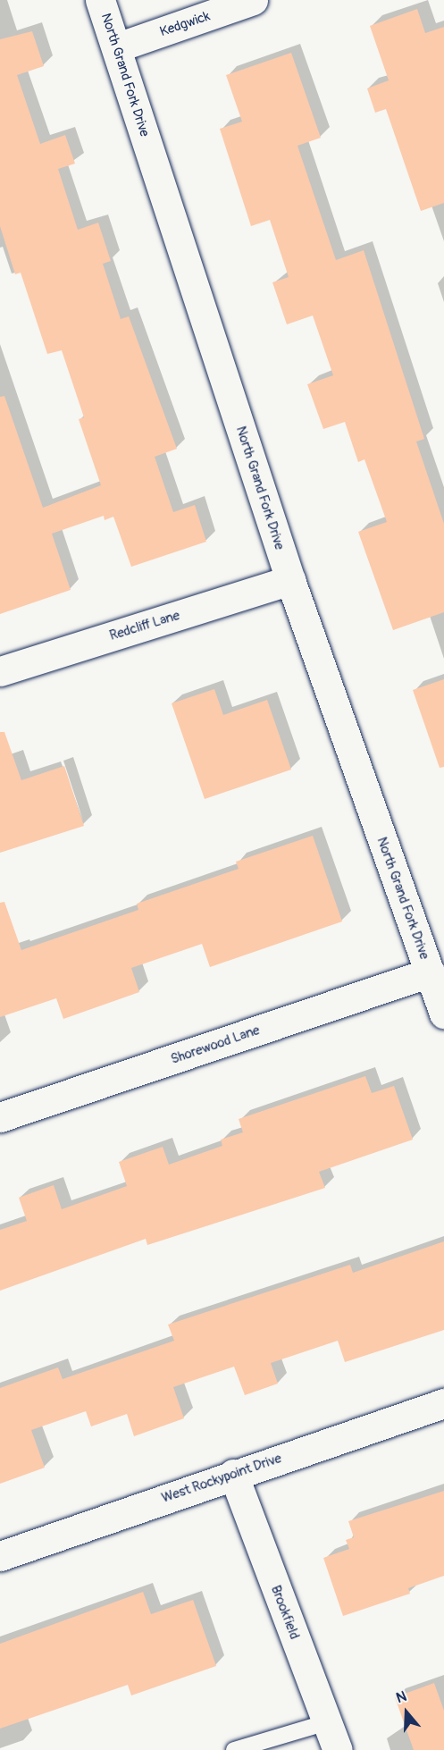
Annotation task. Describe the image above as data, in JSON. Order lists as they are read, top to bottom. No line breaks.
{"streets":{"street":["Kedgwick","North Grand Fork Drive","Redcliff Lane","Shorewood Lane","West Rockypoint Drive","Brookfield"]},"crossings":[["Kedgwick","North Grand Fork Drive"],["North Grand Fork Drive","Redcliff Lane"],["North Grand Fork Drive","Shorewood Lane"],["West Rockypoint Drive","Brookfield"]],"north":"top"}
